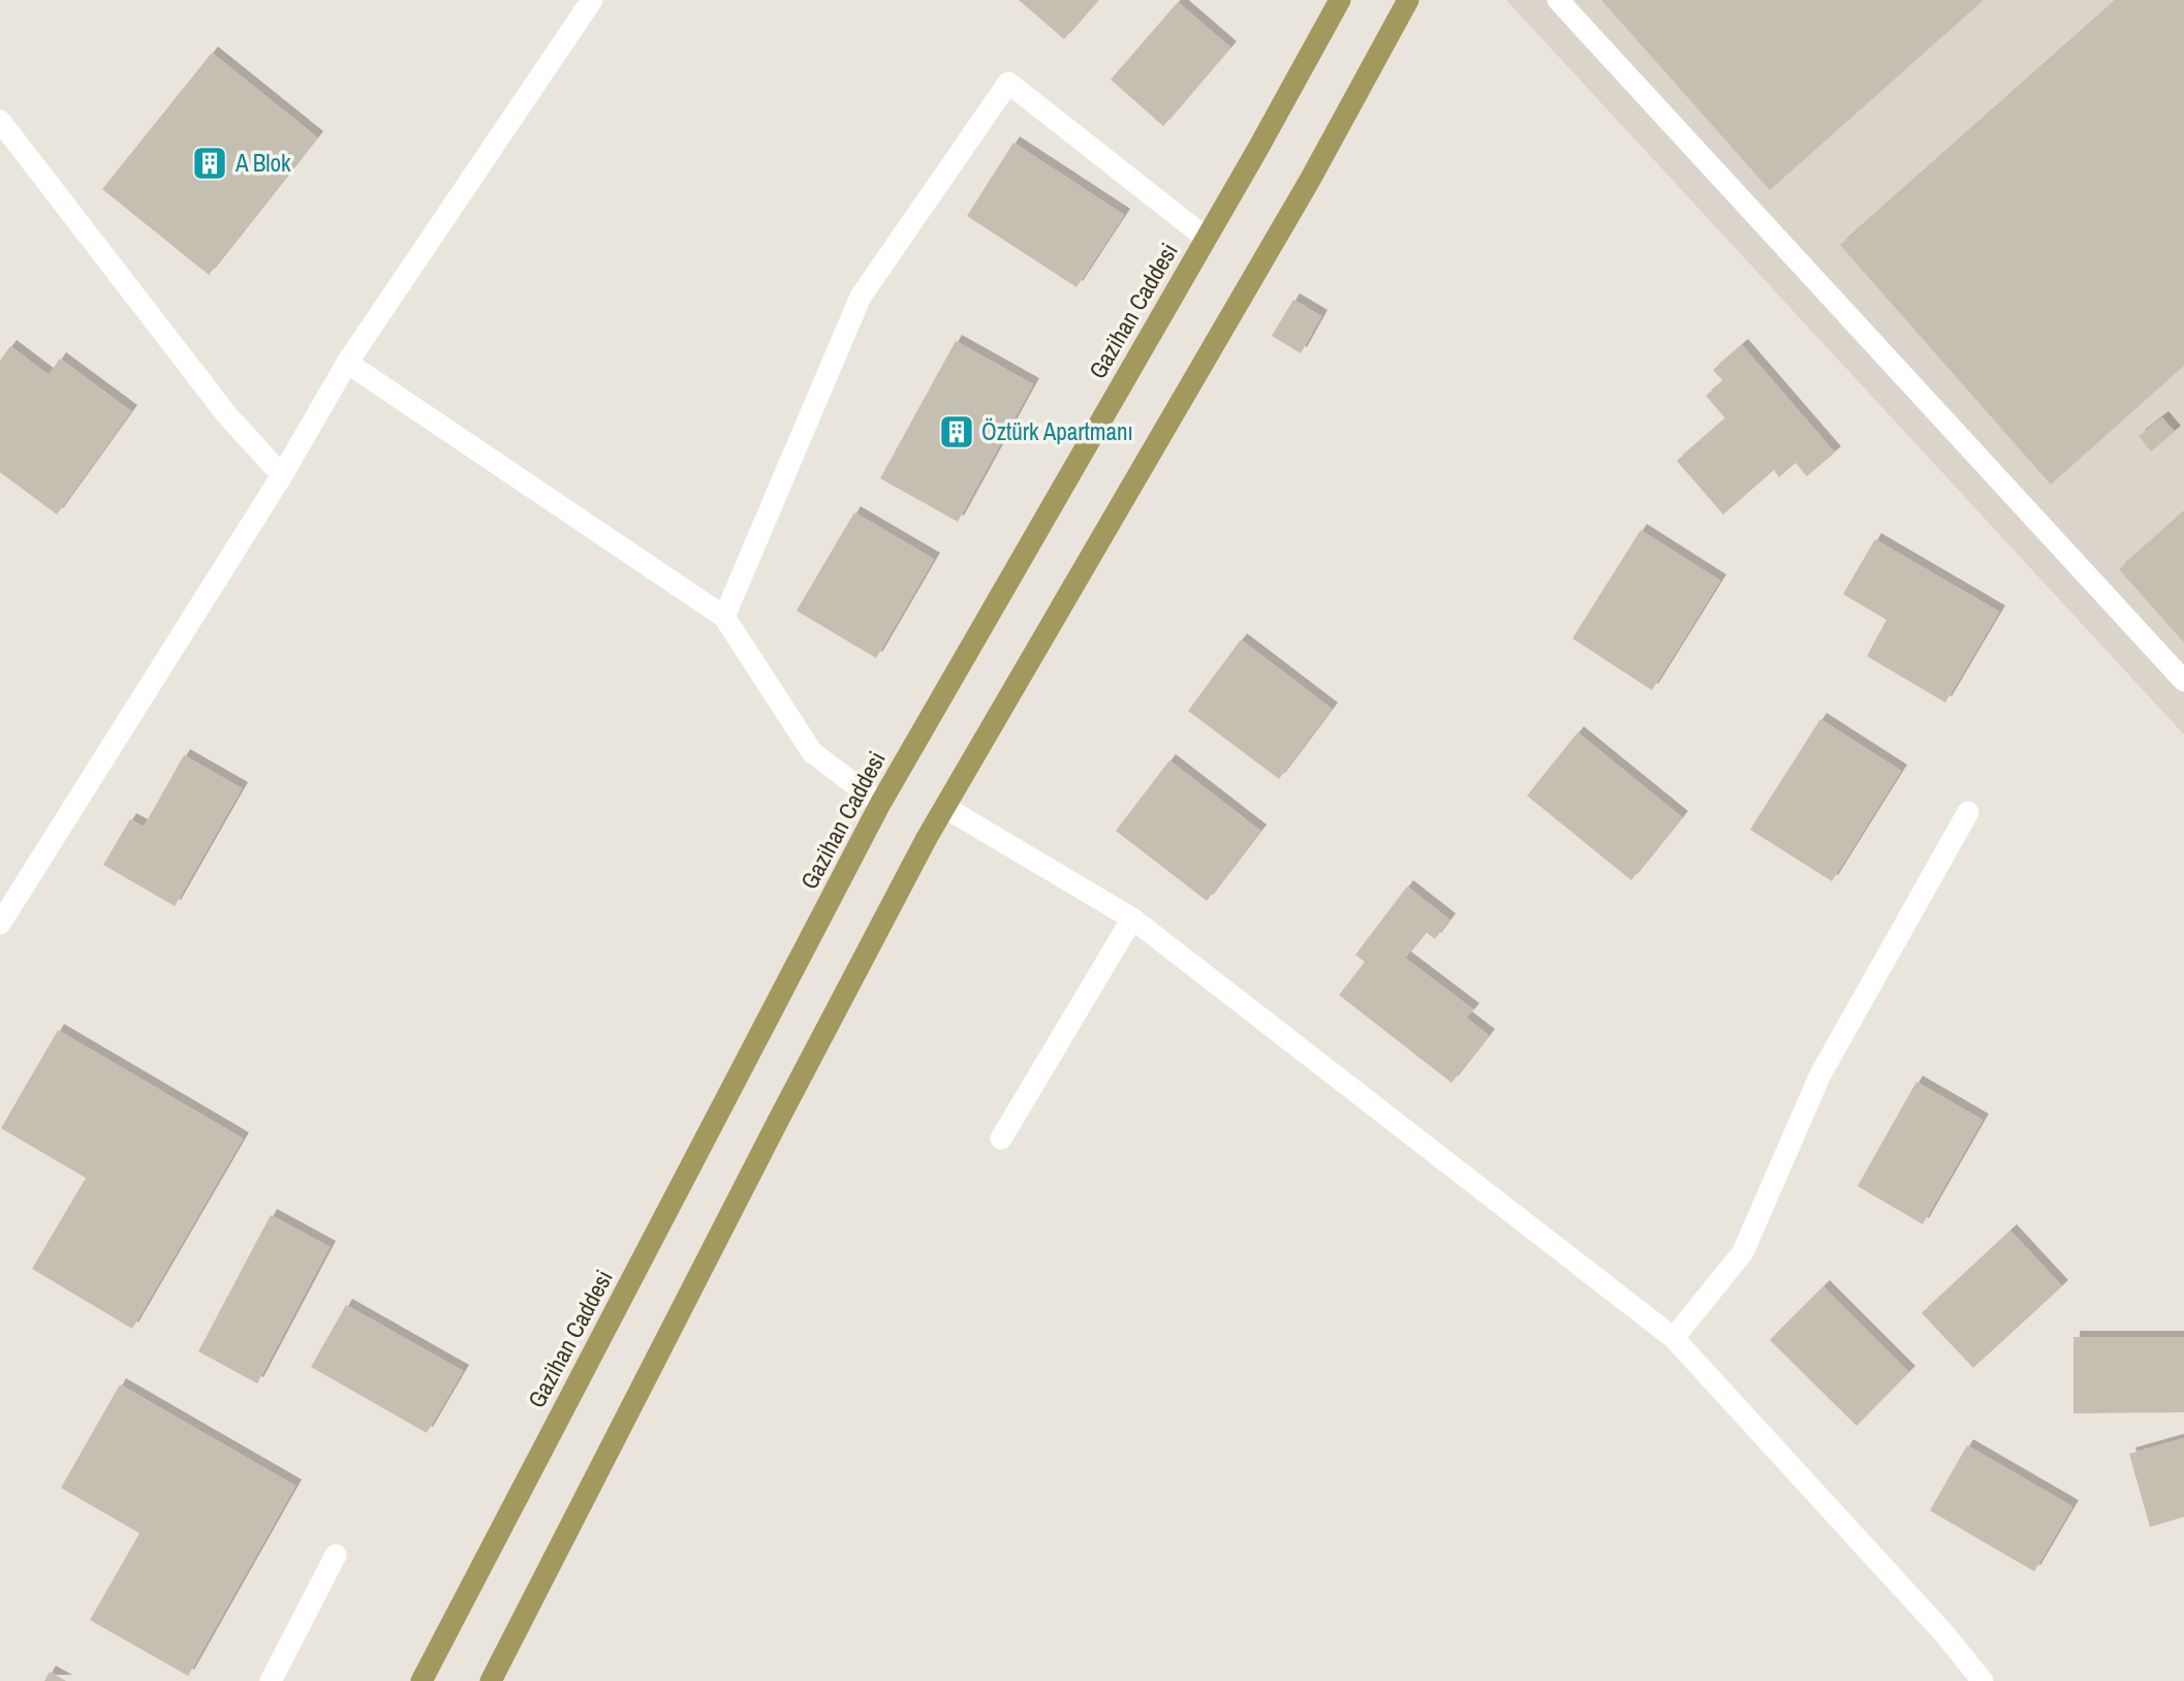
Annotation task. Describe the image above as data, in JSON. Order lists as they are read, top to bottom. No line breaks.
{"streets":{"main road":["Gazihan Caddesi"]},"places":{"building":["A Blok","Öztürk Apartmanı"]}}
